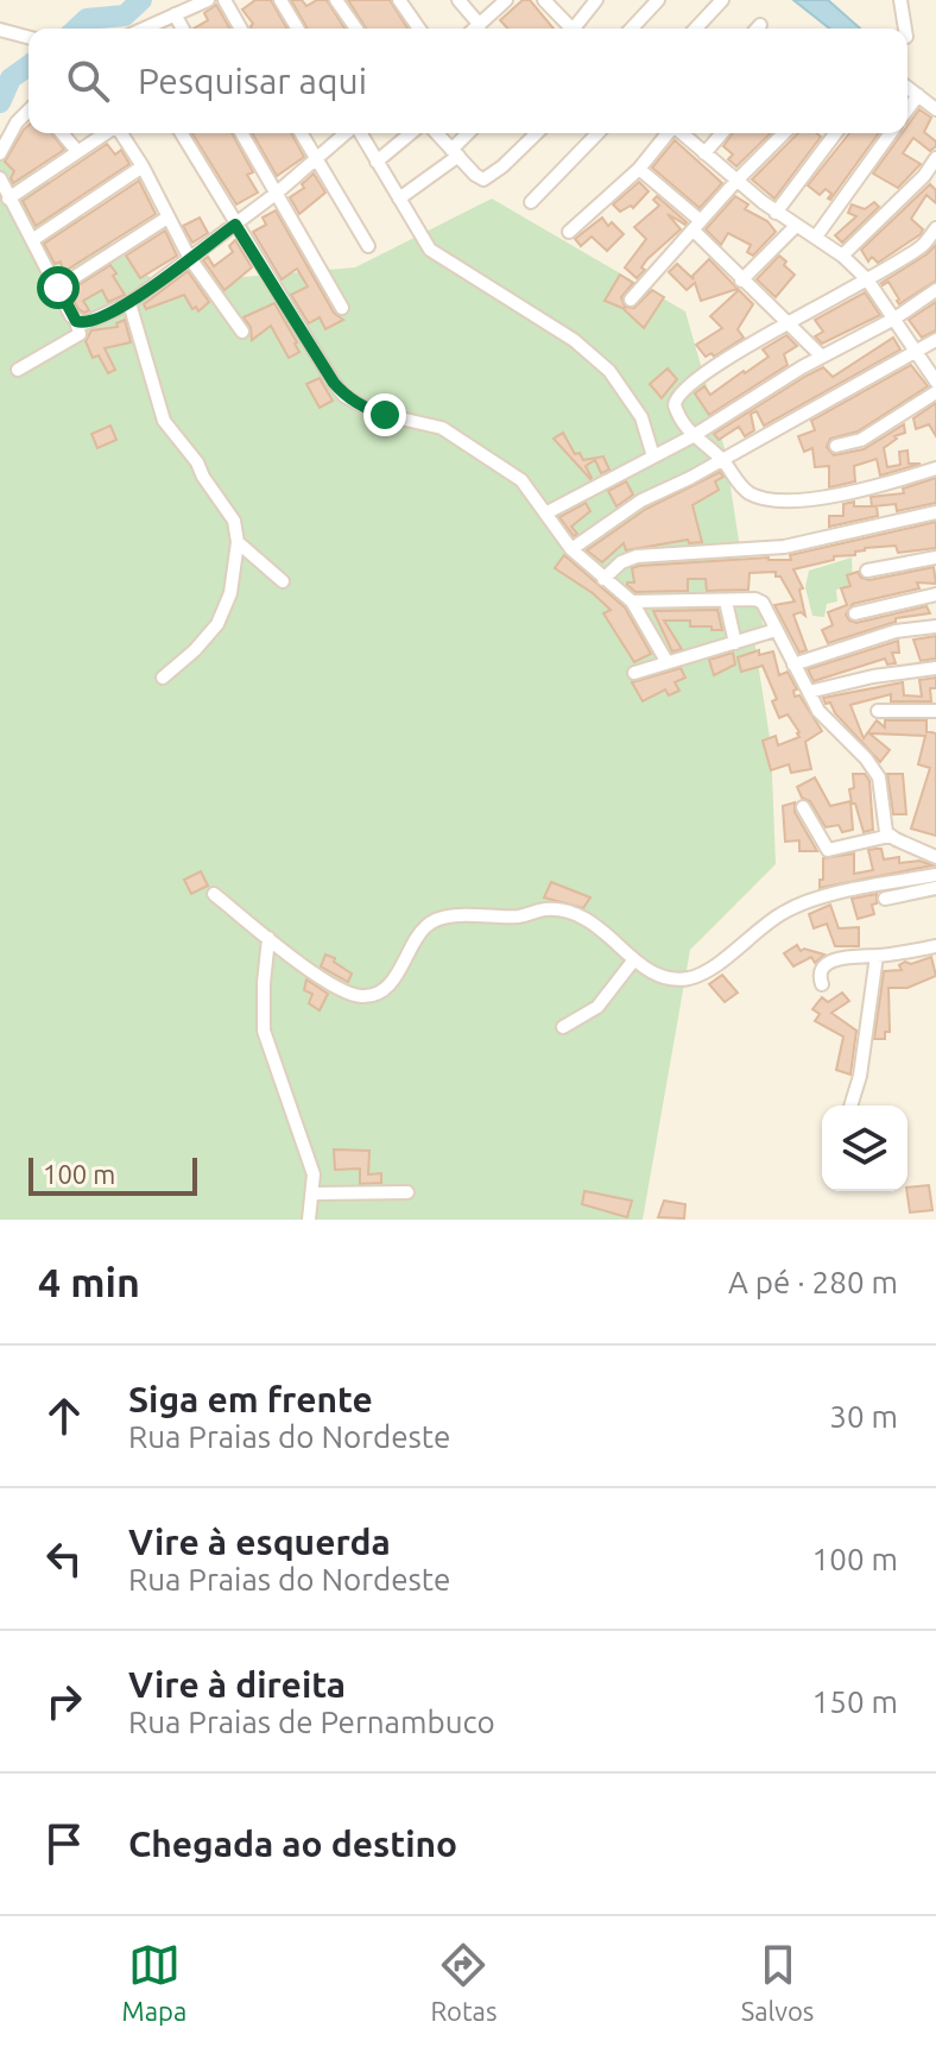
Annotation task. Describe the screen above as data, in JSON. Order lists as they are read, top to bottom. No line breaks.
{"scale_bar":"100 m","page":{"search":"Pesquisar aqui","scale":"100 m","heading":["4 min","A pé · 280 m"],"list":[["Siga em frente","Rua Praias do Nordeste","30 m"],["Vire à esquerda","Rua Praias do Nordeste","100 m"],["Vire à direita","Rua Praias de Pernambuco","150 m"],"Chegada ao destino"],"nav":["Mapa","Rotas","Salvos"]}}
